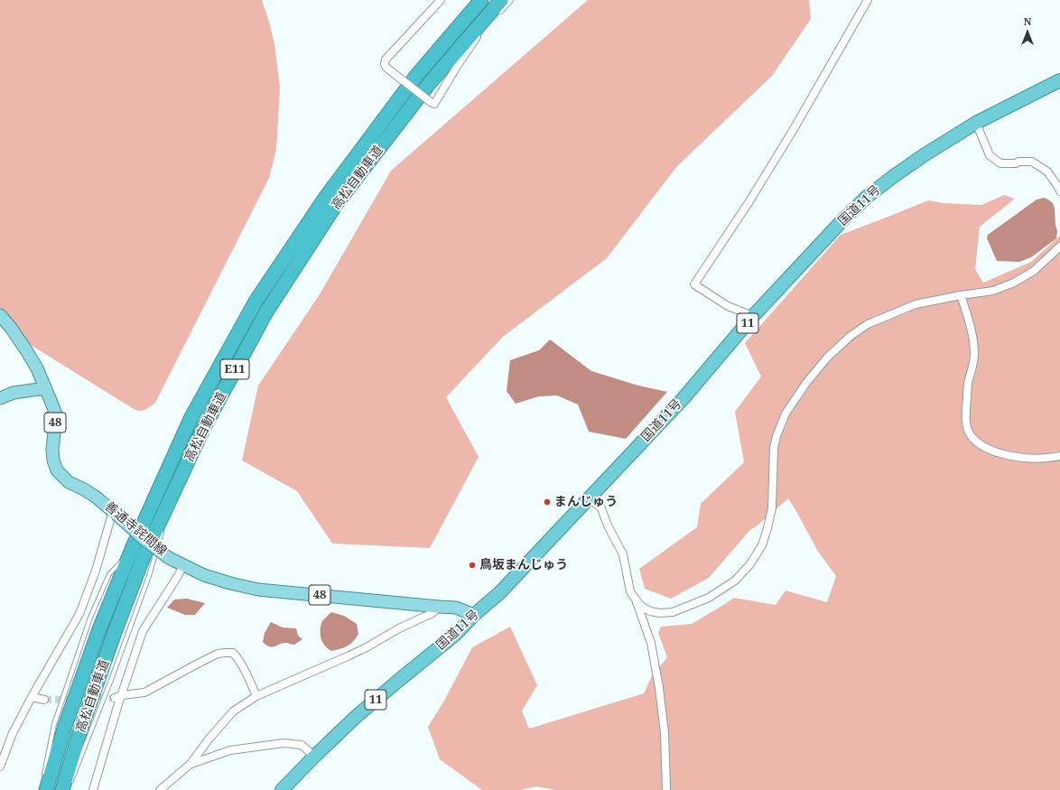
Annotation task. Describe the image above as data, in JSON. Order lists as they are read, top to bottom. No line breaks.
{"streets":{"highway":["高松自動車道","国道11号","11","E11"],"main road":["48","善通寺詫間線"]},"crossings":[["国道11号","善通寺詫間線"]],"places":["まんじゅう","鳥坂まんじゅう"],"north":"top"}
